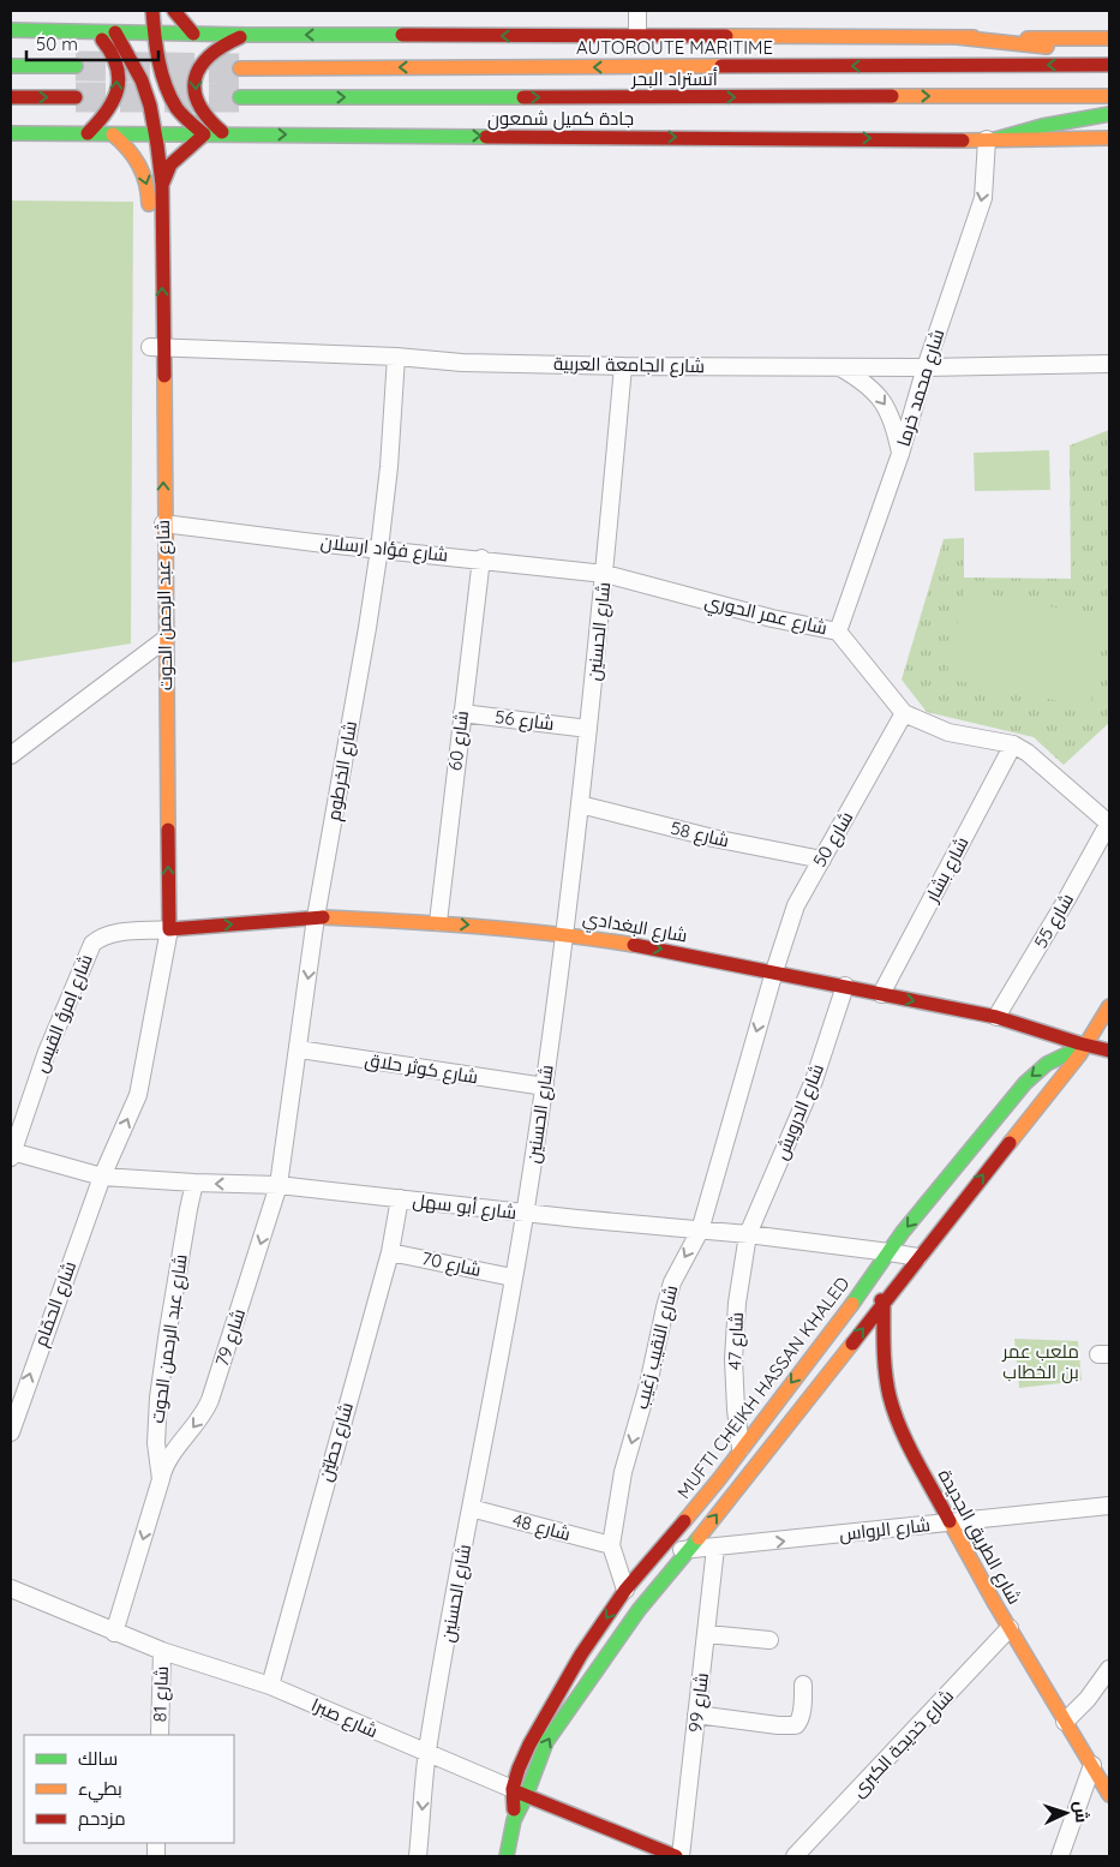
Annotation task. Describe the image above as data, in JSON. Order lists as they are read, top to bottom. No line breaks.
{"streets":{"main road":["AUTOROUTE MARITIME","أتستراد البحر","جادة كميل شمعون","شارع عبد الرحمن الحوت","شارع البغدادي","MUFTI CHEIKH HASSAN KHALED","شارع الطريق الجديدة","شارع صبرا"],"street":["شارع الجامعة العربية","شارع محمد خرما","شارع فؤاد ارسلان","شارع عمر الحوري","شارع الحسنين","شارع 56","شارع 60","شارع الخرطوم","شارع 58","شارع 50","شارع بشار","شارع 55","شارع إمرؤ القيس","شارع كوثر حلاق","شارع الدرويش","شارع أبو سهل","شارع 70","شارع الحمّام","شارع 79","شارع 47","شارع النقيب زغيب","شارع حطيّن","شارع 48","شارع الرواس","شارع 81","شارع 99","شارع خديجة الكبرى"]},"crossings":[["جادة كميل شمعون","شارع محمد خرما"],["جادة كميل شمعون","شارع عبد الرحمن الحوت"],["شارع الجامعة العربية","شارع محمد خرما"],["شارع الجامعة العربية","شارع عبد الرحمن الحوت"],["شارع الجامعة العربية","شارع الحسنين"],["شارع الجامعة العربية","شارع الخرطوم"],["شارع محمد خرما","شارع عمر الحوري"],["شارع فؤاد ارسلان","شارع عبد الرحمن الحوت"],["شارع فؤاد ارسلان","شارع عمر الحوري"],["شارع فؤاد ارسلان","شارع الحسنين"],["شارع فؤاد ارسلان","شارع 60"],["شارع فؤاد ارسلان","شارع الخرطوم"],["شارع عبد الرحمن الحوت","شارع البغدادي"],["شارع عبد الرحمن الحوت","شارع إمرؤ القيس"],["شارع عبد الرحمن الحوت","شارع أبو سهل"],["شارع عبد الرحمن الحوت","شارع الحمّام"],["شارع عبد الرحمن الحوت","شارع 79"],["شارع عبد الرحمن الحوت","شارع صبرا"],["شارع عمر الحوري","شارع الحسنين"],["شارع عمر الحوري","شارع 50"],["شارع عمر الحوري","شارع بشار"],["شارع عمر الحوري","شارع 55"],["شارع الحسنين","شارع 56"],["شارع الحسنين","شارع 58"],["شارع الحسنين","شارع البغدادي"],["شارع الحسنين","شارع كوثر حلاق"],["شارع الحسنين","شارع أبو سهل"],["شارع الحسنين","شارع 70"],["شارع الحسنين","شارع 48"],["شارع الحسنين","شارع صبرا"],["شارع 56","شارع 60"],["شارع 60","شارع البغدادي"],["شارع الخرطوم","شارع البغدادي"],["شارع الخرطوم","شارع كوثر حلاق"],["شارع الخرطوم","شارع أبو سهل"],["شارع الخرطوم","شارع 79"],["شارع 58","شارع 50"],["شارع 50","شارع البغدادي"],["شارع 50","شارع النقيب زغيب"],["شارع بشار","شارع البغدادي"],["شارع 55","شارع البغدادي"],["شارع البغدادي","شارع إمرؤ القيس"],["شارع البغدادي","شارع الدرويش"],["شارع البغدادي","شارع النقيب زغيب"],["شارع البغدادي","MUFTI CHEIKH HASSAN KHALED"],["شارع إمرؤ القيس","شارع أبو سهل"],["شارع الدرويش","شارع أبو سهل"],["شارع الدرويش","شارع 47"],["شارع أبو سهل","شارع الحمّام"],["شارع أبو سهل","شارع 79"],["شارع أبو سهل","شارع 47"],["شارع أبو سهل","شارع النقيب زغيب"],["شارع أبو سهل","MUFTI CHEIKH HASSAN KHALED"],["شارع أبو سهل","شارع حطيّن"],["شارع 70","شارع حطيّن"],["شارع 47","MUFTI CHEIKH HASSAN KHALED"],["شارع النقيب زغيب","MUFTI CHEIKH HASSAN KHALED"],["شارع النقيب زغيب","شارع 48"],["MUFTI CHEIKH HASSAN KHALED","شارع الرواس"],["MUFTI CHEIKH HASSAN KHALED","شارع صبرا"],["شارع حطيّن","شارع صبرا"],["شارع الرواس","شارع الطريق الجديدة"],["شارع الرواس","شارع 99"],["شارع الطريق الجديدة","شارع خديجة الكبرى"],["شارع 81","شارع صبرا"]],"one_way":["شارع محمد خرما","شارع البغدادي","شارع الحمّام","شارع 79","شارع النقيب زغيب","شارع الرواس"],"parks":["ملعب عمر بن الخطاب"],"legend":["سالك","بطيء","مزدحم"],"scale_bar":"50 m","north":"right"}
